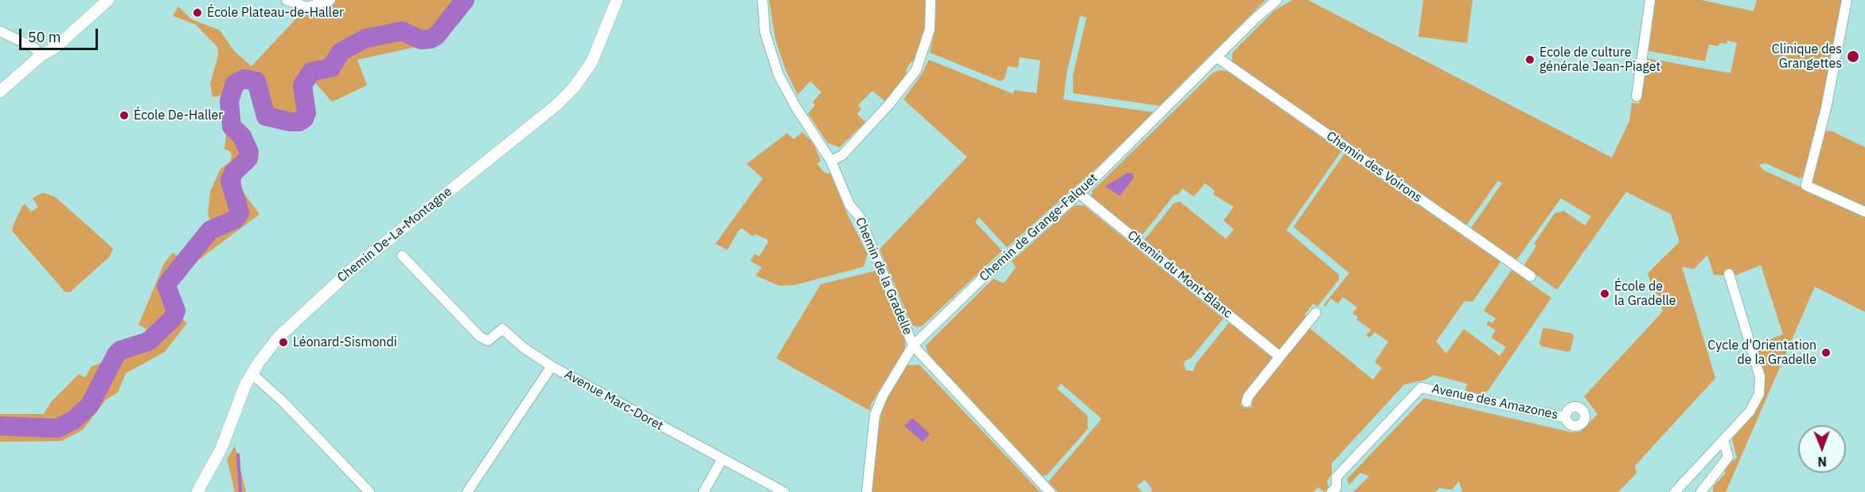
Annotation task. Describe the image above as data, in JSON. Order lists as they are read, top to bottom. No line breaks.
{"streets":{"street":["Chemin des Voirons","Chemin de Grange-Falquet","Chemin De-La-Montagne","Chemin du Mont-Blanc","Chemin de la Gradelle","Avenue Marc-Doret","Avenue des Amazones"]},"crossings":[["Chemin des Voirons","Chemin de Grange-Falquet"],["Chemin de Grange-Falquet","Chemin du Mont-Blanc"],["Chemin de Grange-Falquet","Chemin de la Gradelle"]],"places":["École Plateau-de-Haller","Clinique des Grangettes","Ecole de culture générale Jean-Piaget","École De-Haller","École de la Gradelle","Léonard-Sismondi","Cycle d'Orientation de la Gradelle"],"scale_bar":"50 m","north":"bottom"}
